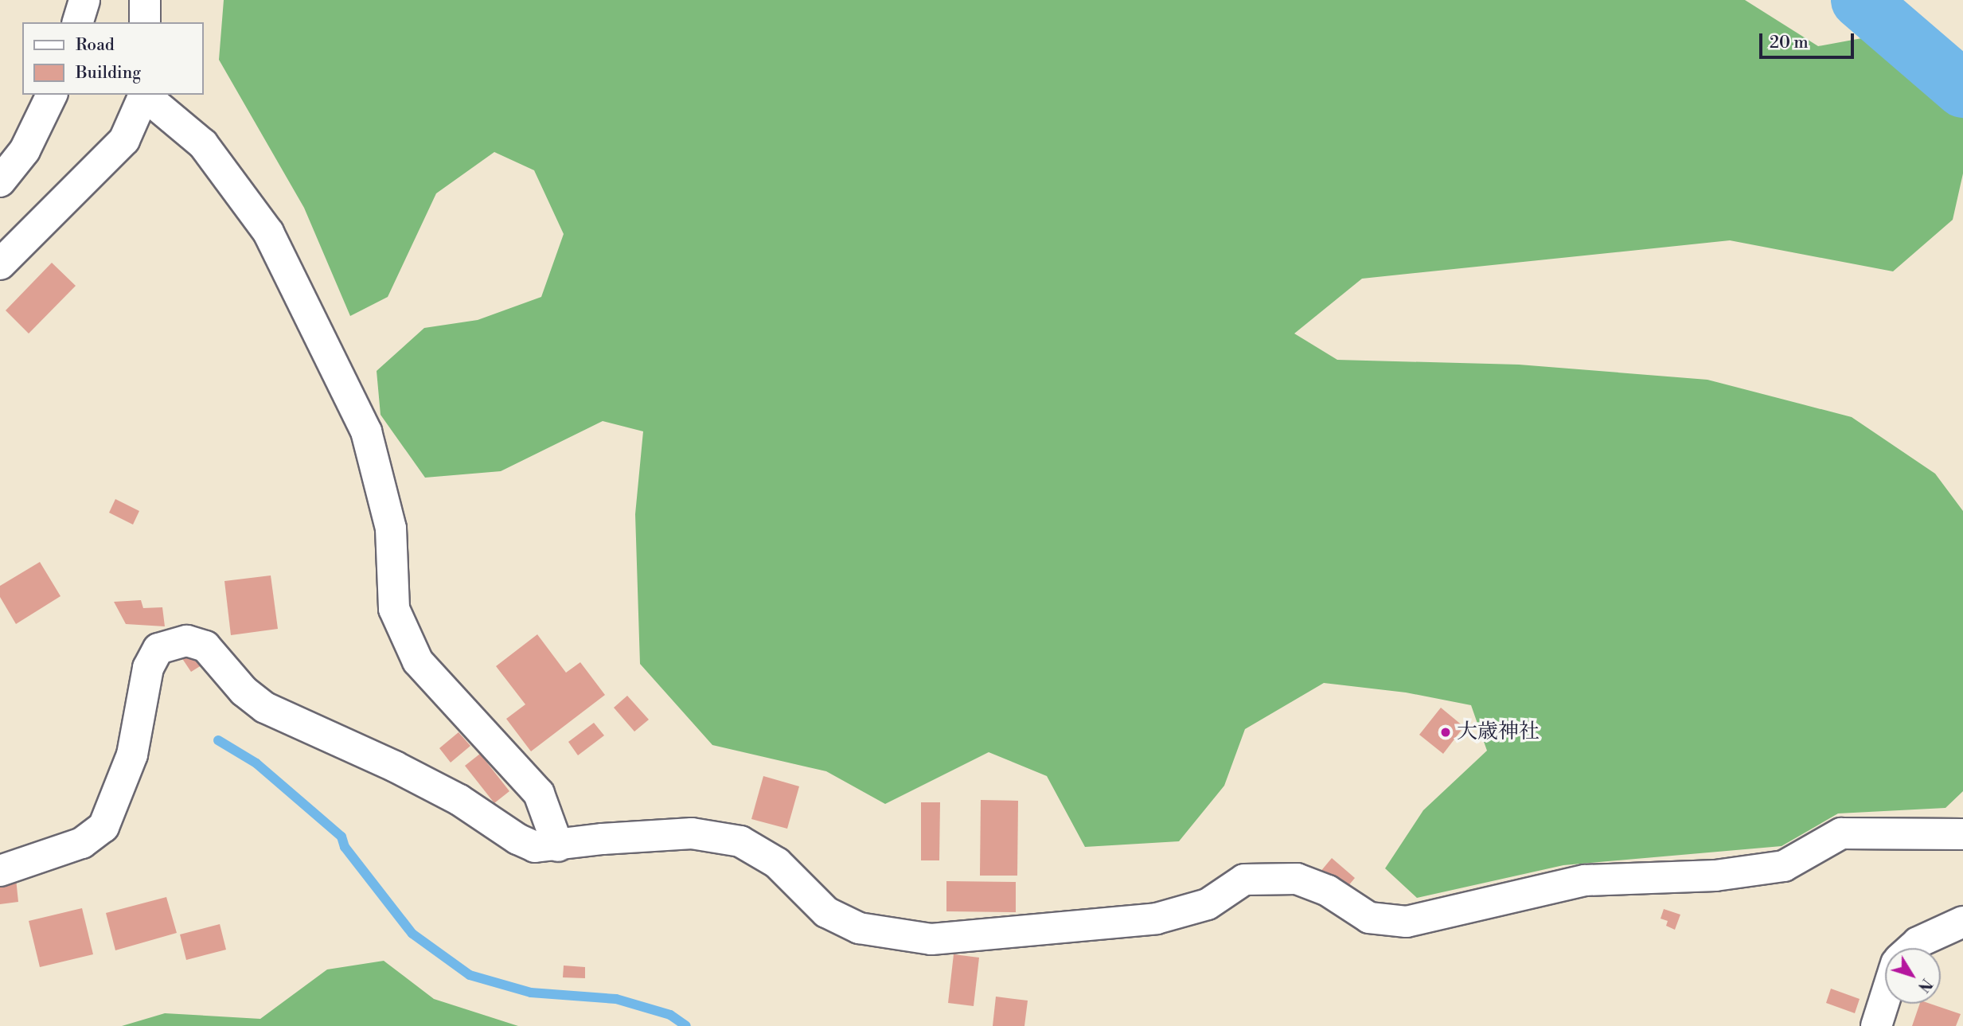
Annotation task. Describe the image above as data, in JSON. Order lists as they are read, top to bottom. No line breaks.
{"places":["大歳神社"],"legend":["Road","Building"],"scale_bar":"20 m","north":"bottom right"}
